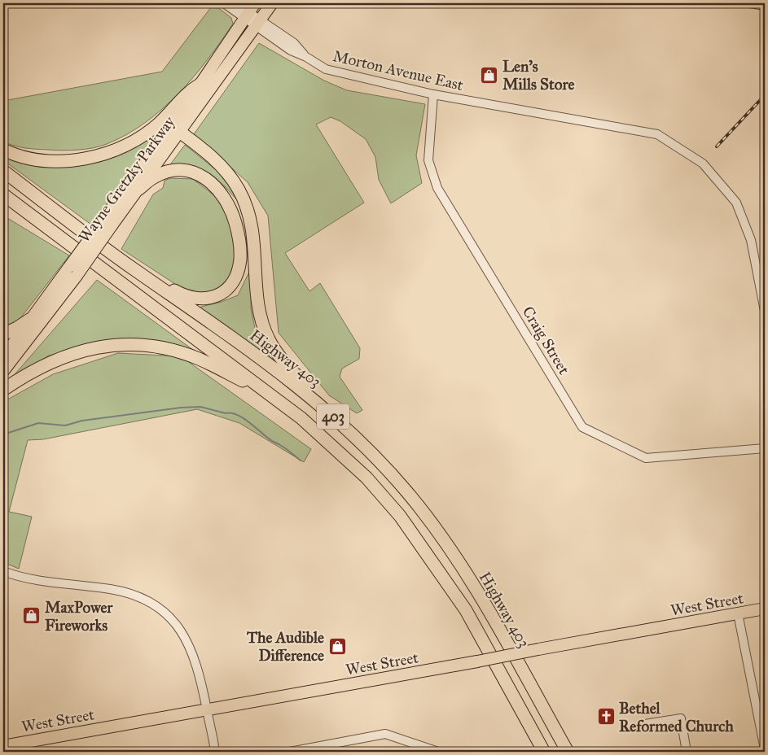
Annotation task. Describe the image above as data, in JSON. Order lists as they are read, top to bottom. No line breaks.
{"streets":{"highway":["Highway 403","403"],"main road":["Wayne Gretzky Parkway","West Street"],"street":["Morton Avenue East","Craig Street"]},"crossings":[["Morton Avenue East","Wayne Gretzky Parkway"],["Morton Avenue East","Craig Street"]],"places":{"shop":["Len's Mills Store","MaxPower Fireworks","The Audible Difference"],"church":["Bethel Reformed Church"]}}
